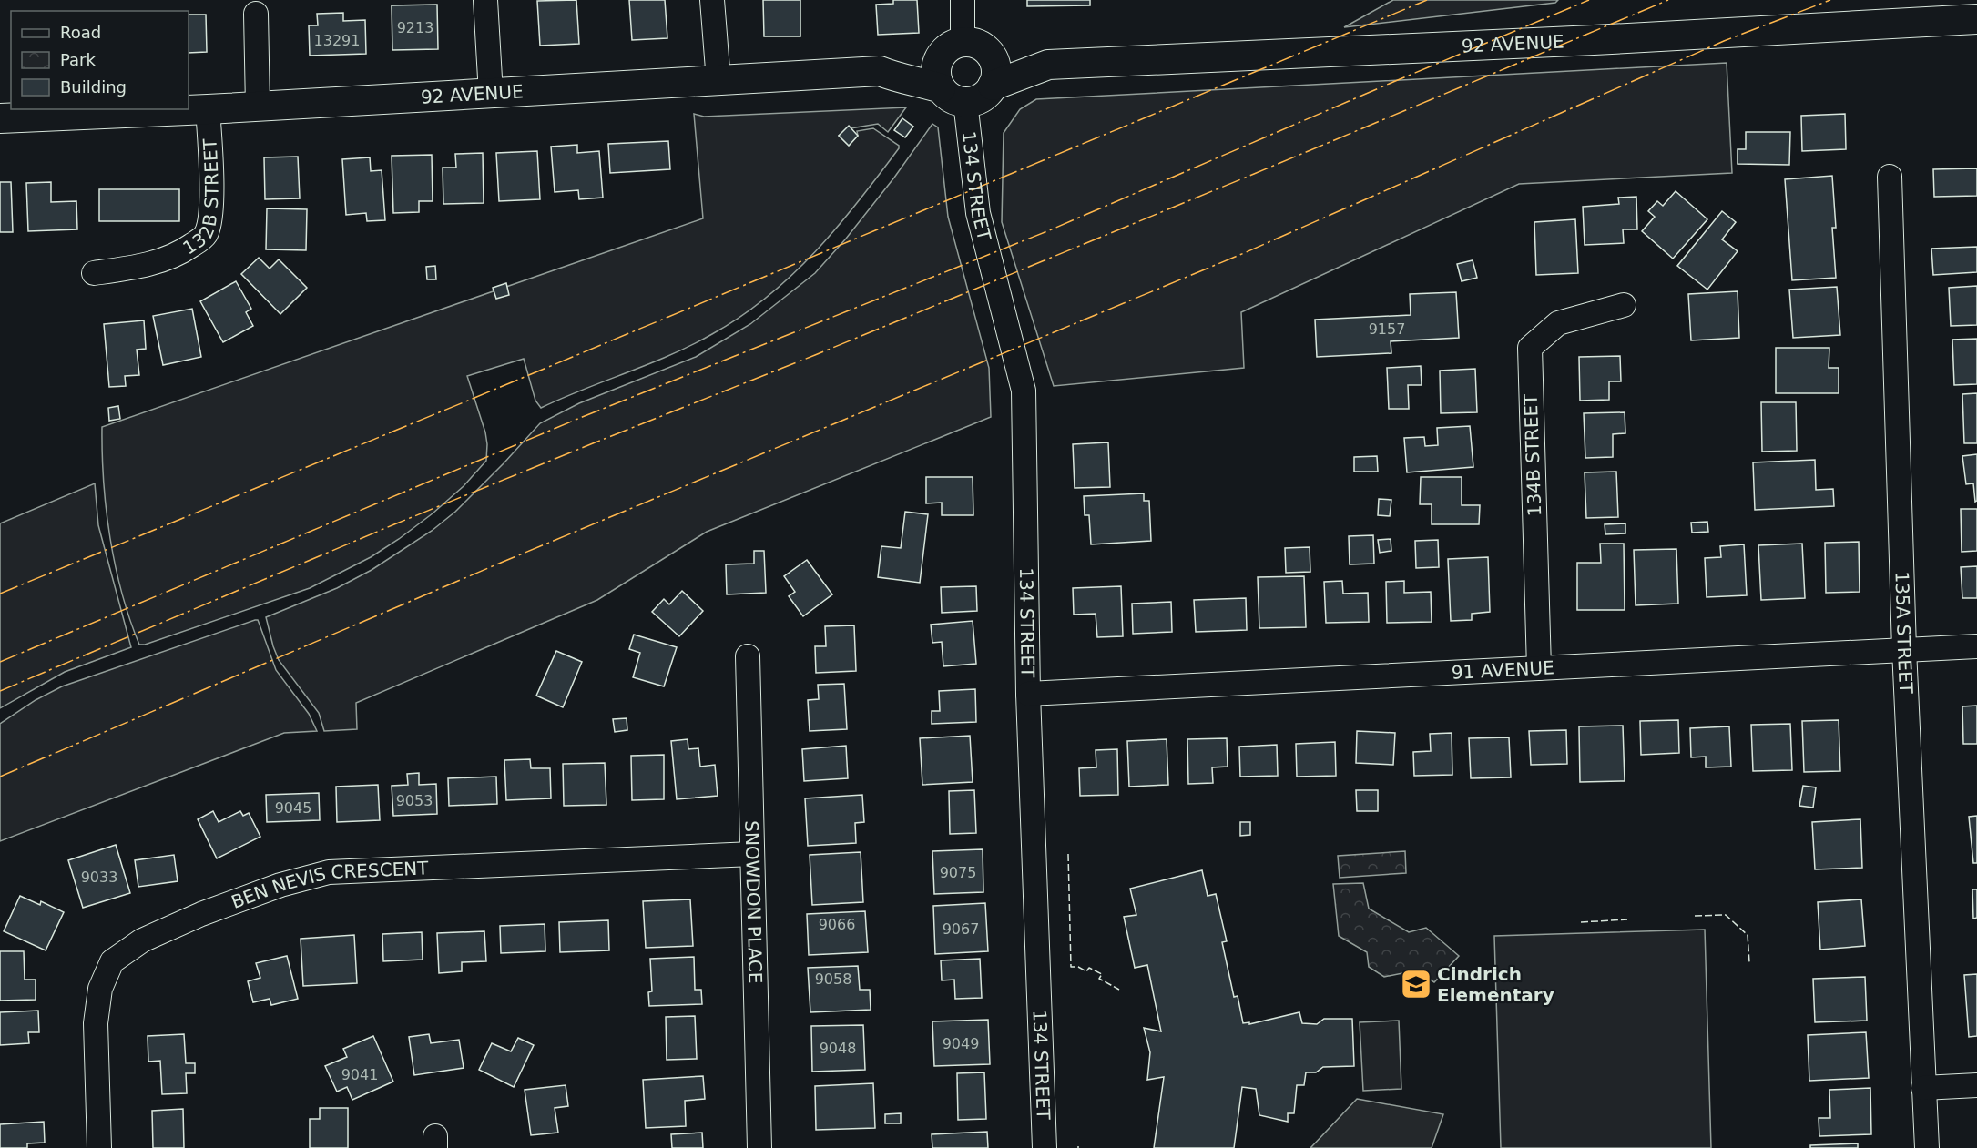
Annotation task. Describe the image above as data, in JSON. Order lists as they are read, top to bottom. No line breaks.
{"streets":{"main road":["92 AVENUE"],"street":["134 STREET","132B STREET","134B STREET","135A STREET","91 AVENUE","BEN NEVIS CRESCENT","SNOWDON PLACE"]},"crossings":[["92 AVENUE","134 STREET"],["92 AVENUE","132B STREET"],["134 STREET","91 AVENUE"],["134B STREET","91 AVENUE"],["135A STREET","91 AVENUE"],["BEN NEVIS CRESCENT","SNOWDON PLACE"]],"places":{"school or university":["Cindrich Elementary"]},"house_numbers":["9213","13291","9157","9053","9045","9075","9033","9066","9067","9058","9049","9048","9041"],"legend":["Road","Park","Building"]}
